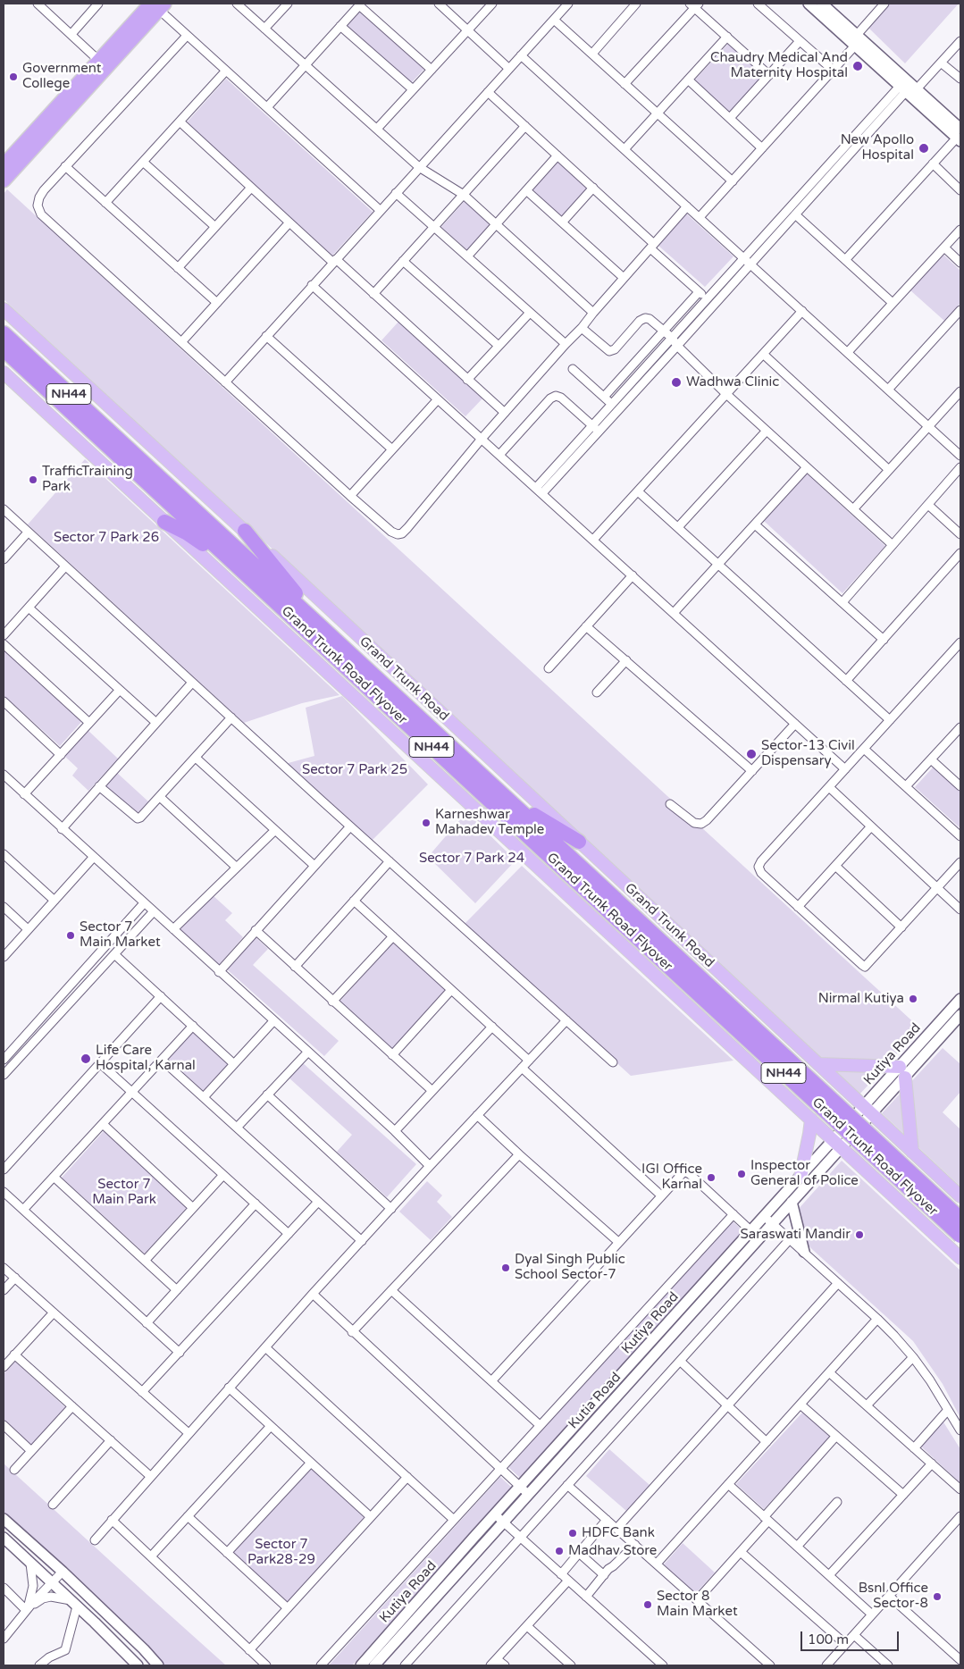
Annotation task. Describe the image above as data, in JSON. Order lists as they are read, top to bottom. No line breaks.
{"streets":{"highway":["NH44","Grand Trunk Road Flyover","Grand Trunk Road"],"street":["Kutiya Road","Kutia Road"]},"crossings":[["Grand Trunk Road Flyover","Grand Trunk Road"],["Grand Trunk Road","Kutiya Road"],["Grand Trunk Road","Kutia Road"],["Kutiya Road","Kutia Road"]],"parks":["Sector 7 Park 26","Sector 7 Park 25","Sector 7 Park 24","Sector 7 Main Park","Sector 7 Park28-29"],"places":["Chaudry Medical And Maternity Hospital","Government College","New Apollo Hospital","Wadhwa Clinic","TrafficTraining Park","Sector-13 Civil Dispensary","Karneshwar Mahadev Temple","Sector 7 Main Market","Nirmal Kutiya","Life Care Hospital, Karnal","Inspector General of Police","IGI Office Karnal","Saraswati Mandir","Dyal Singh Public School Sector-7","HDFC Bank","Madhav Store","Bsnl Office Sector-8","Sector 8 Main Market"],"scale_bar":"100 m"}
